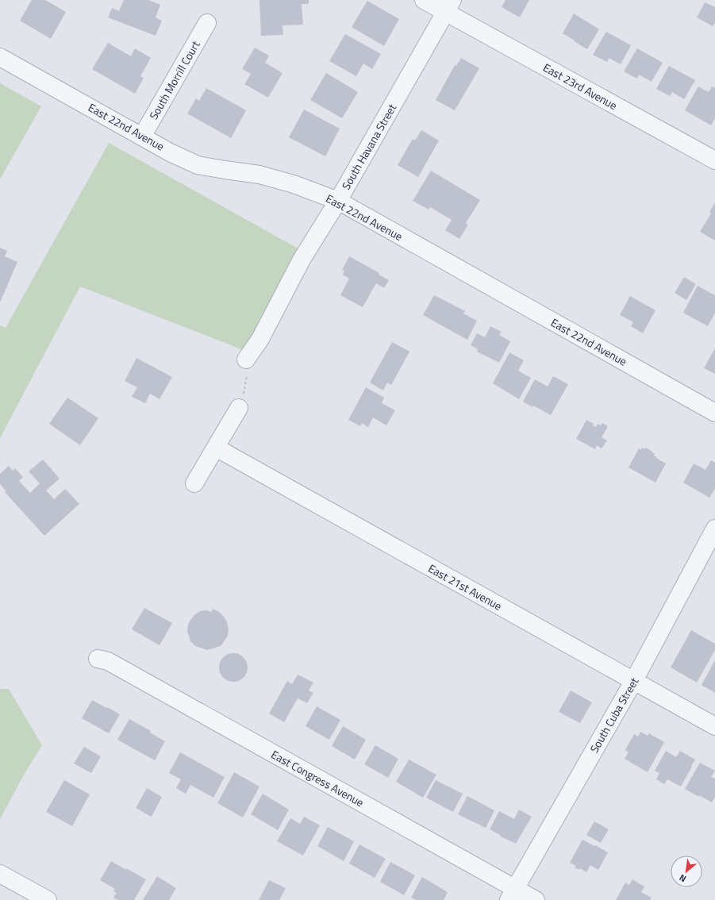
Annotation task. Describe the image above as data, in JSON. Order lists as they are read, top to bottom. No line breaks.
{"streets":{"street":["South Morrill Court","East 23rd Avenue","East 22nd Avenue","South Havana Street","East 21st Avenue","South Cuba Street","East Congress Avenue"]},"crossings":[["South Morrill Court","East 22nd Avenue"],["East 23rd Avenue","South Havana Street"],["East 22nd Avenue","South Havana Street"],["East 21st Avenue","South Cuba Street"],["South Cuba Street","East Congress Avenue"]],"north":"bottom left"}
